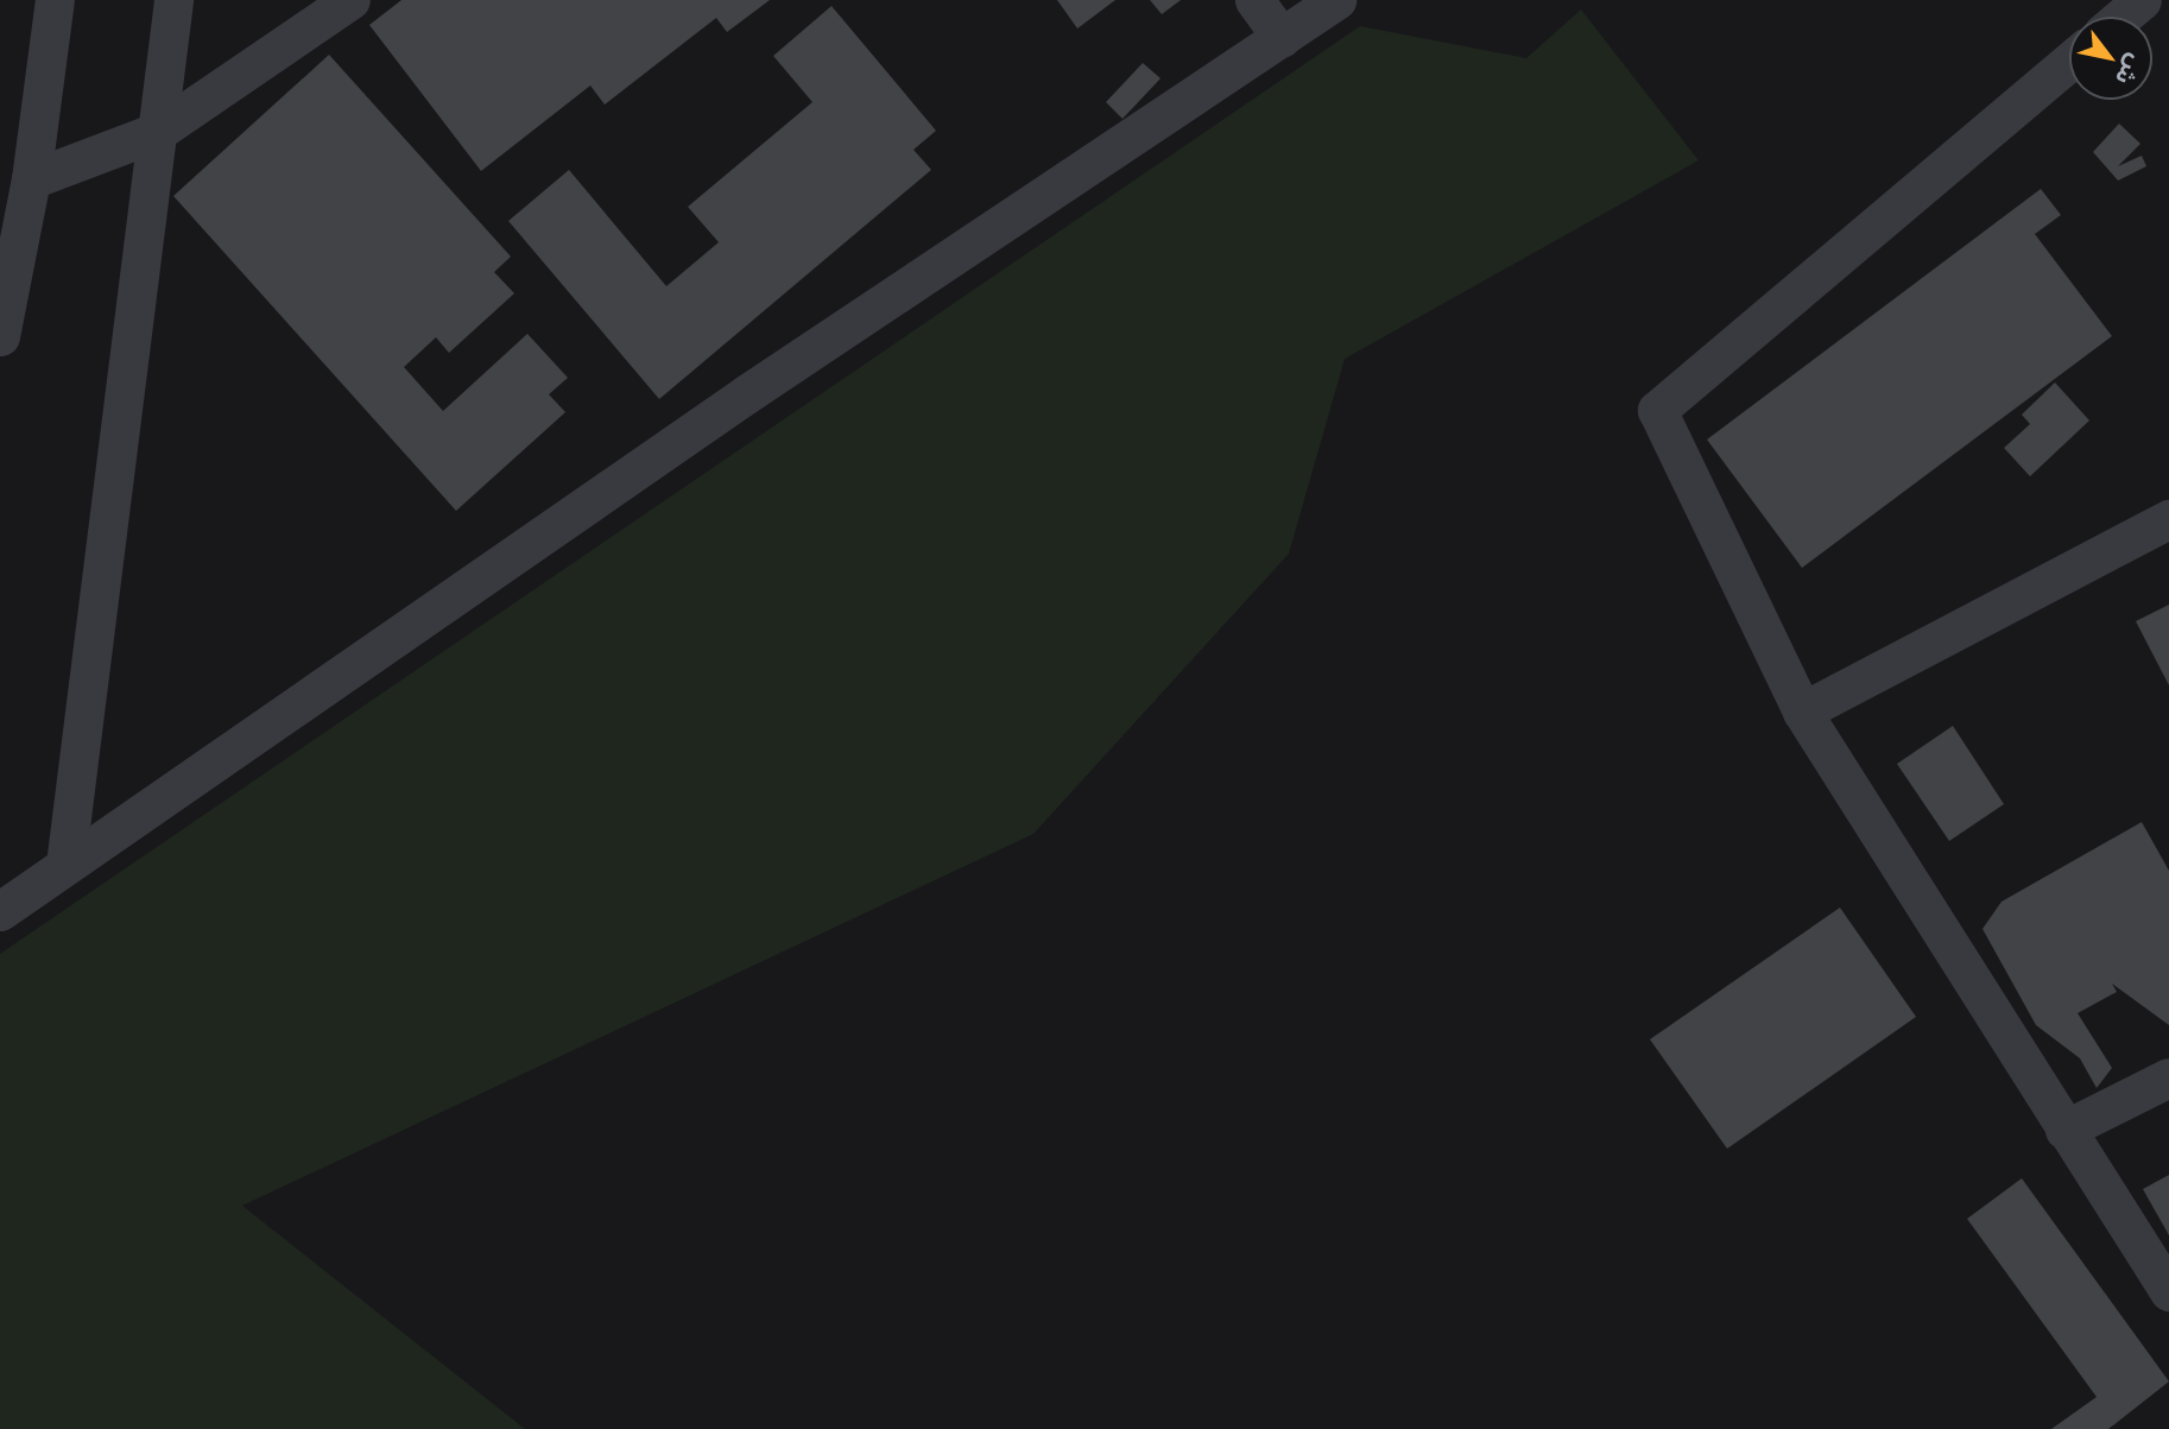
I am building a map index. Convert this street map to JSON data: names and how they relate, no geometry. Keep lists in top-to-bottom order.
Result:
{
  "north": "bottom right"
}
